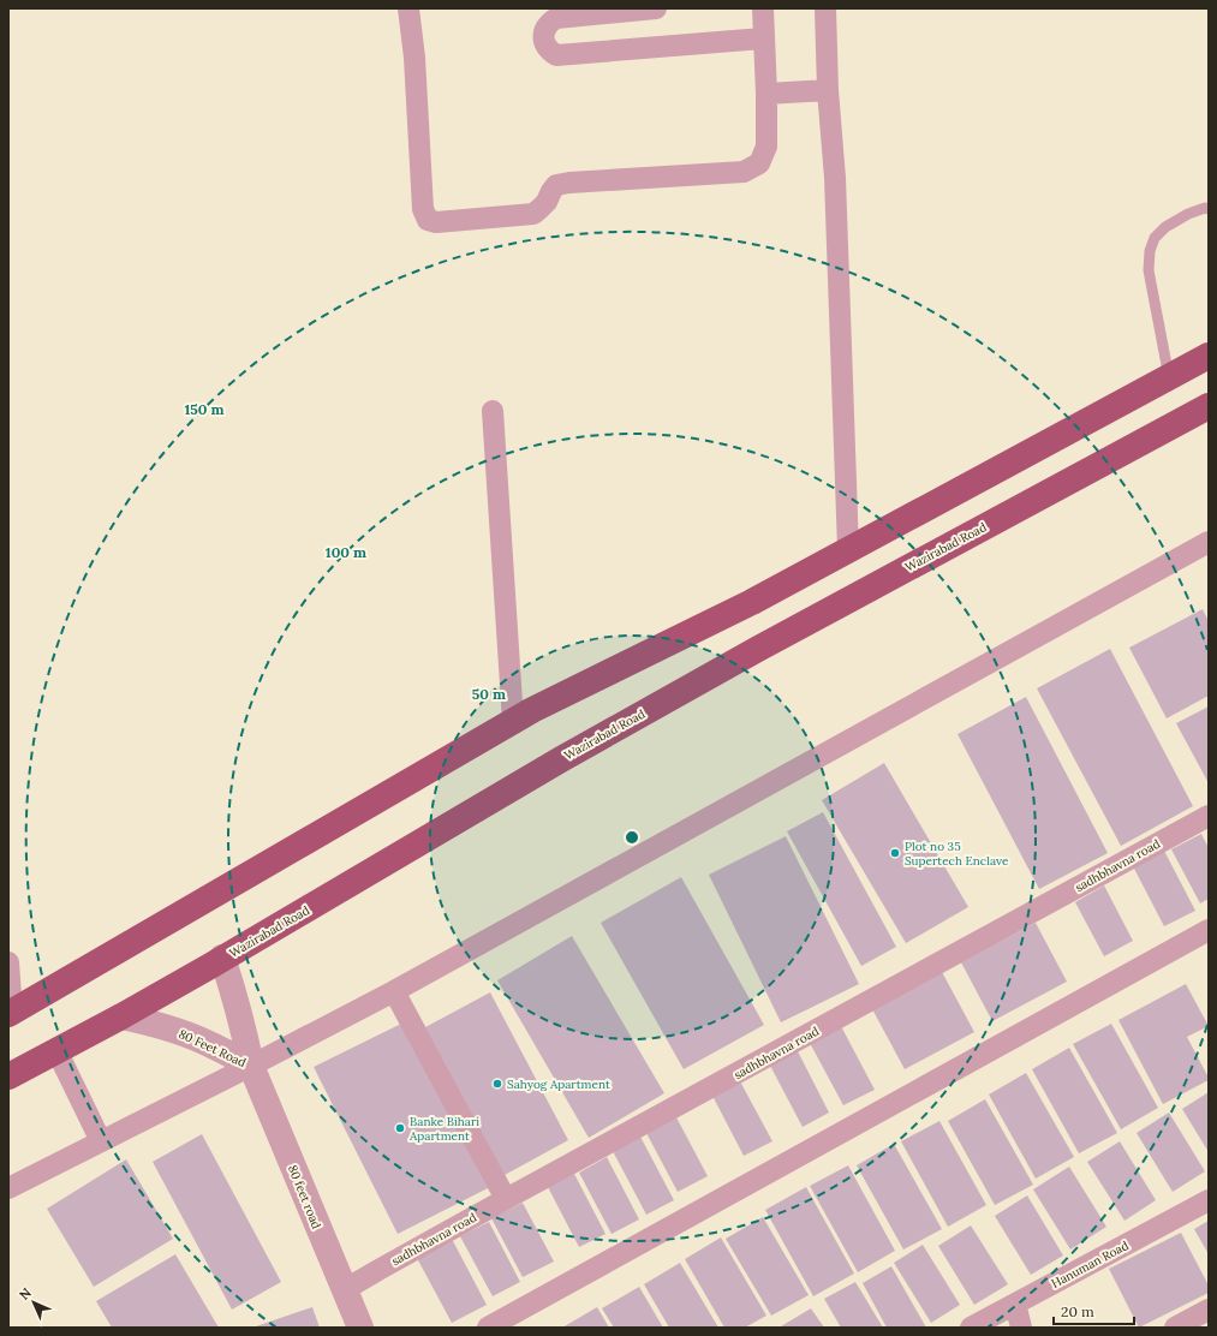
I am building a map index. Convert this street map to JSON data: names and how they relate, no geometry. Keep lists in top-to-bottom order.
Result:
{
  "streets": {
    "highway": ["Wazirabad Road"],
    "street": [
      "sadhbhavna road",
      "80 Feet Road",
      "80 feet road",
      "Hanuman Road"
    ]
  },
  "crossings": [
    ["Wazirabad Road", "80 Feet Road"],
    ["sadhbhavna road", "80 feet road"],
    ["80 Feet Road", "80 feet road"]
  ],
  "places": ["Plot no 35 Supertech Enclave", "Sahyog Apartment", "Banke Bihari Apartment"],
  "scale_bar": "20 m",
  "north": "top left",
  "rings": ["150 m", "100 m", "50 m"]
}
